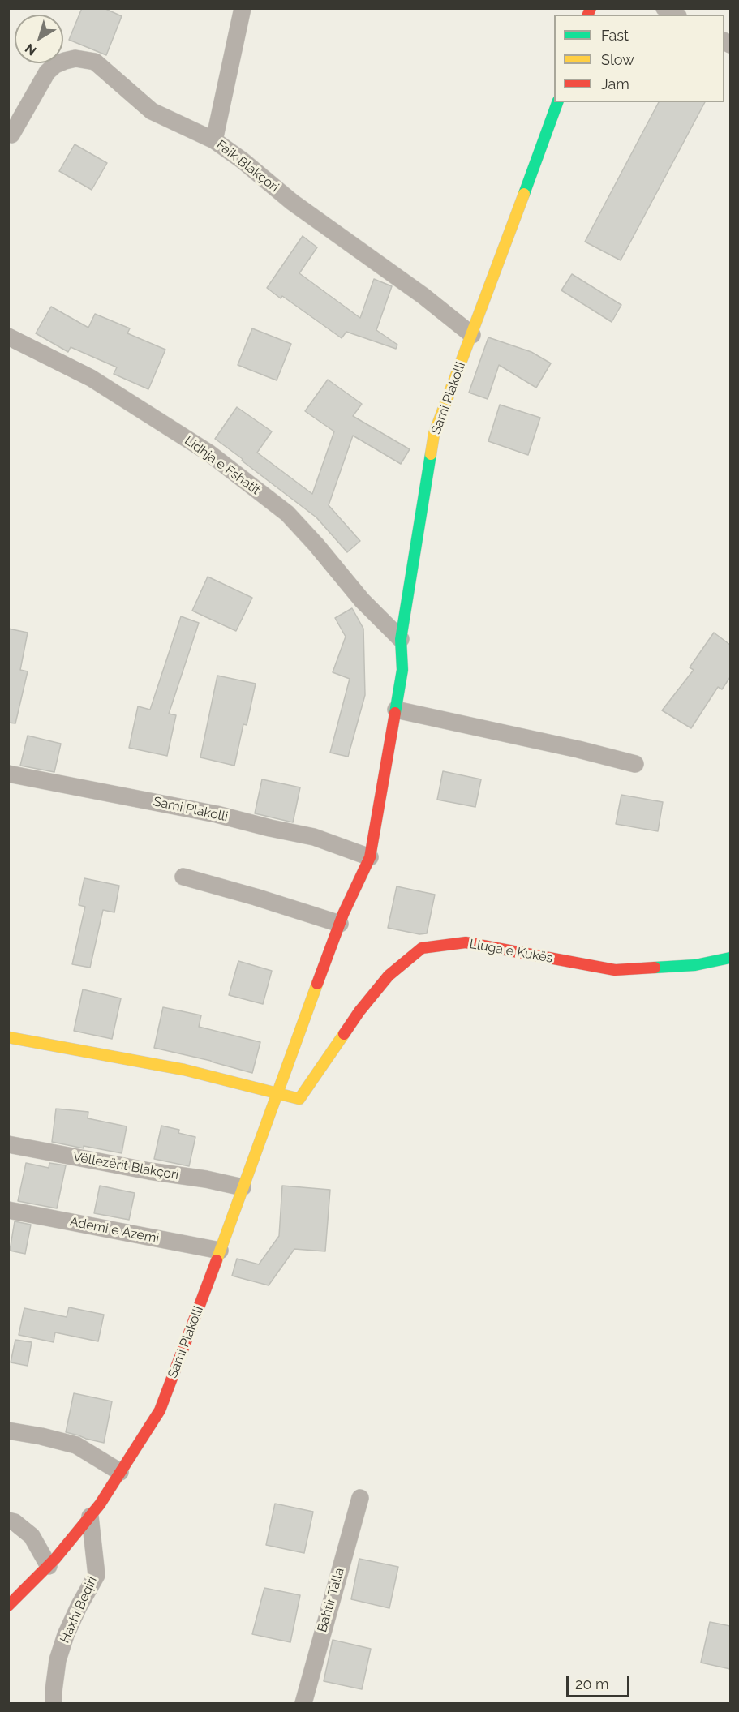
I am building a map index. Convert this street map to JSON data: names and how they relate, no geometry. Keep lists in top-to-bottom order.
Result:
{
  "streets": {
    "street": [
      "Faik Blakçori",
      "Sami Plakolli",
      "Lidhja e Fshatit",
      "Lluga e Kukës",
      "Vëllezërit Blakçori",
      "Ademi e Azemi",
      "Bahtir Talla",
      "Haxhi Beqiri"
    ]
  },
  "crossings": [
    ["Faik Blakçori", "Sami Plakolli"],
    ["Sami Plakolli", "Lidhja e Fshatit"],
    ["Sami Plakolli", "Lluga e Kukës"],
    ["Sami Plakolli", "Vëllezërit Blakçori"],
    ["Sami Plakolli", "Ademi e Azemi"],
    ["Sami Plakolli", "Haxhi Beqiri"]
  ],
  "legend": ["Fast", "Slow", "Jam"],
  "scale_bar": "20 m",
  "north": "bottom left"
}
